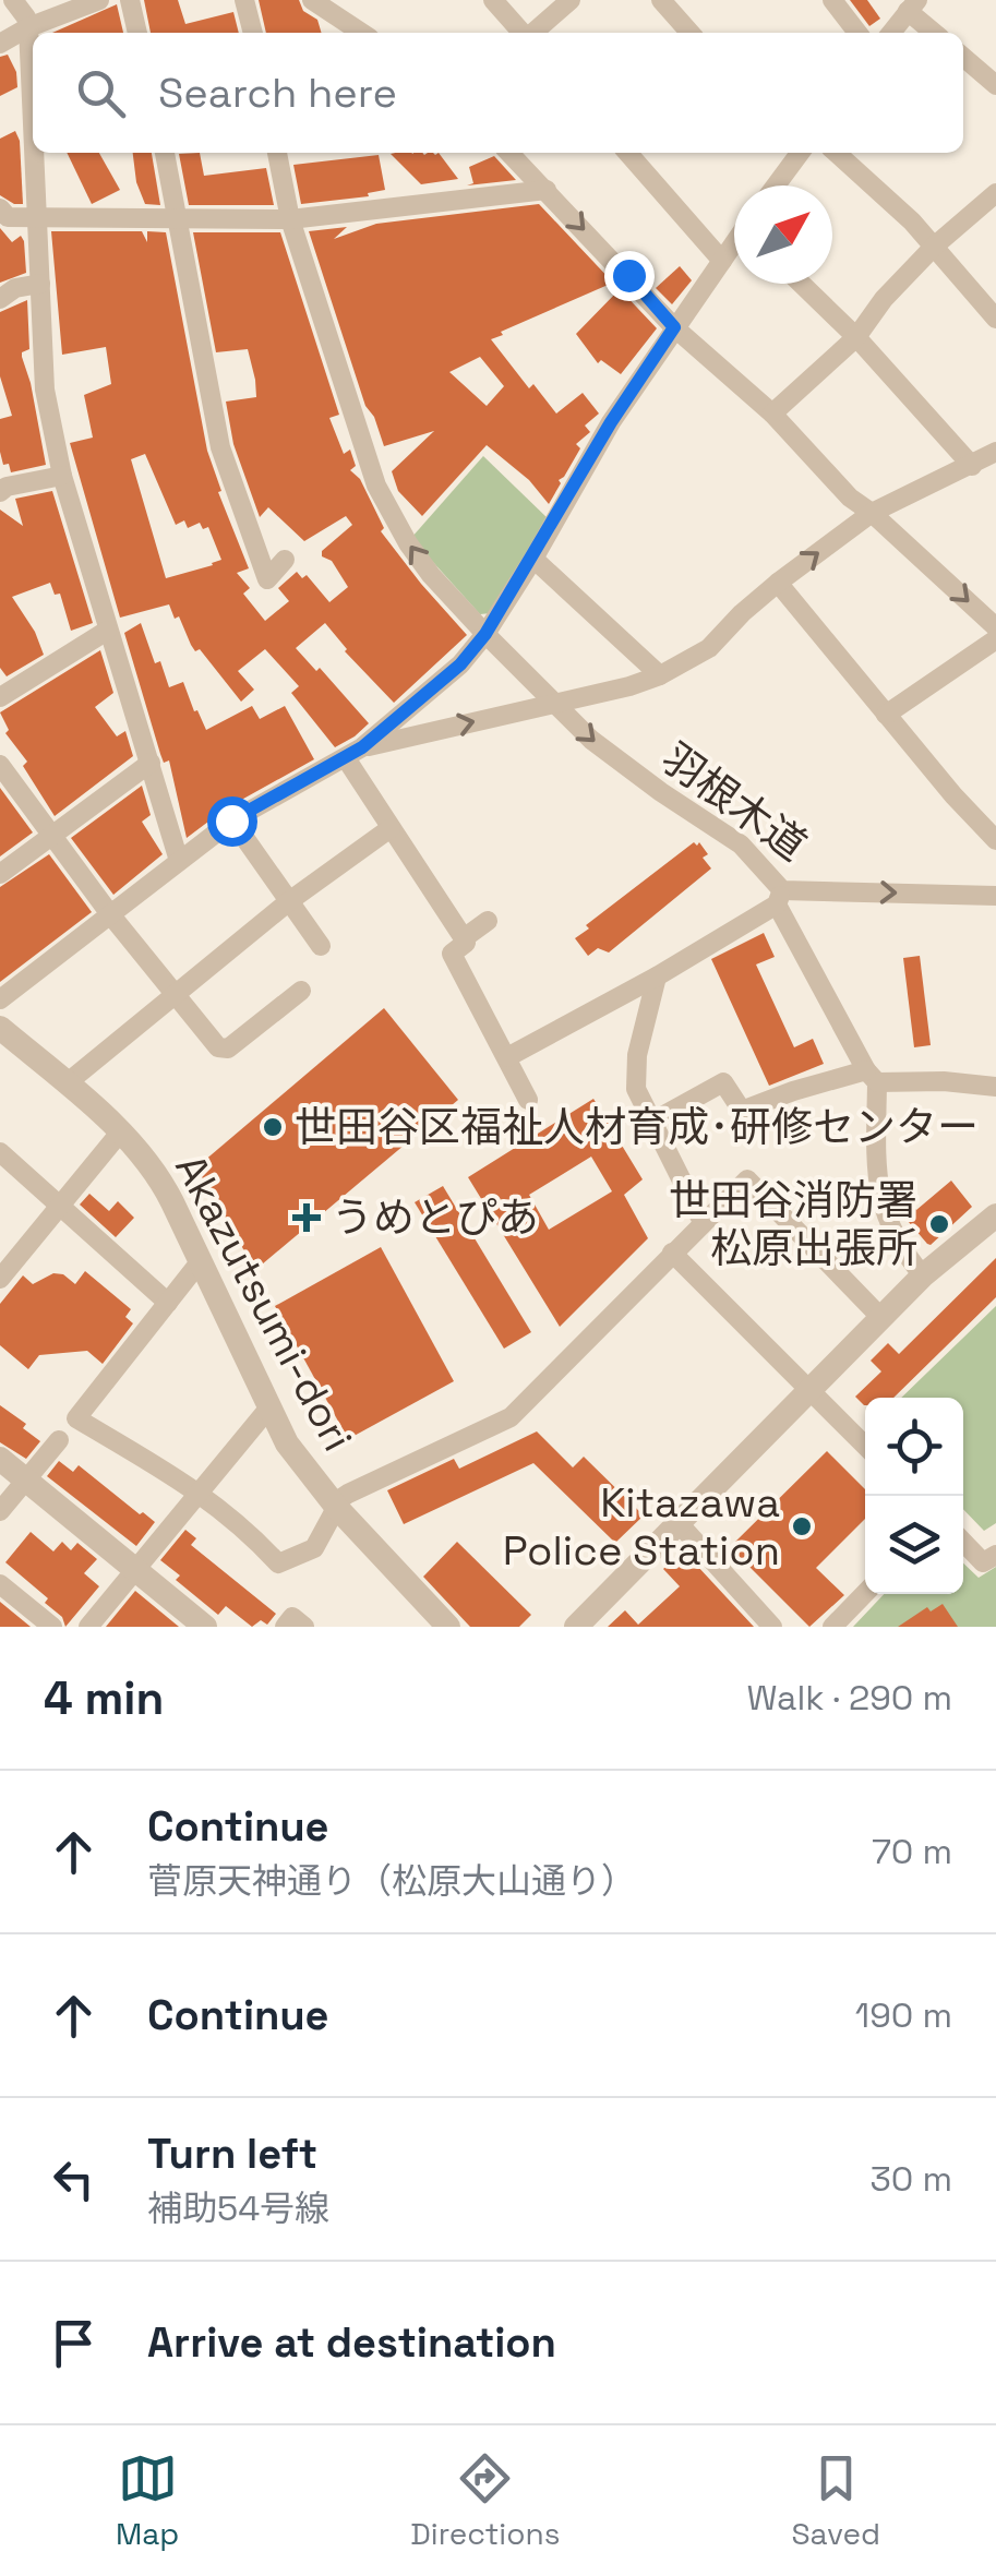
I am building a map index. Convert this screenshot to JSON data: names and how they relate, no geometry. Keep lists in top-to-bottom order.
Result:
{
  "streets": {
    "street": ["羽根木道", "Akazutsumi-dori"]
  },
  "places": {
    "other": ["世田谷区福祉人材育成･研修センター", "世田谷消防署 松原出張所", "Kitazawa Police Station"],
    "health": ["うめとぴあ"]
  },
  "north": "top right",
  "page": {
    "search": "Search here",
    "heading": ["4 min", "Walk · 290 m"],
    "list": [
      ["Continue", "菅原天神通り（松原大山通り）", "70 m"],
      ["Continue", "190 m"],
      ["Turn left", "補助54号線", "30 m"],
      "Arrive at destination"
    ],
    "nav": ["Map", "Directions", "Saved"]
  }
}
